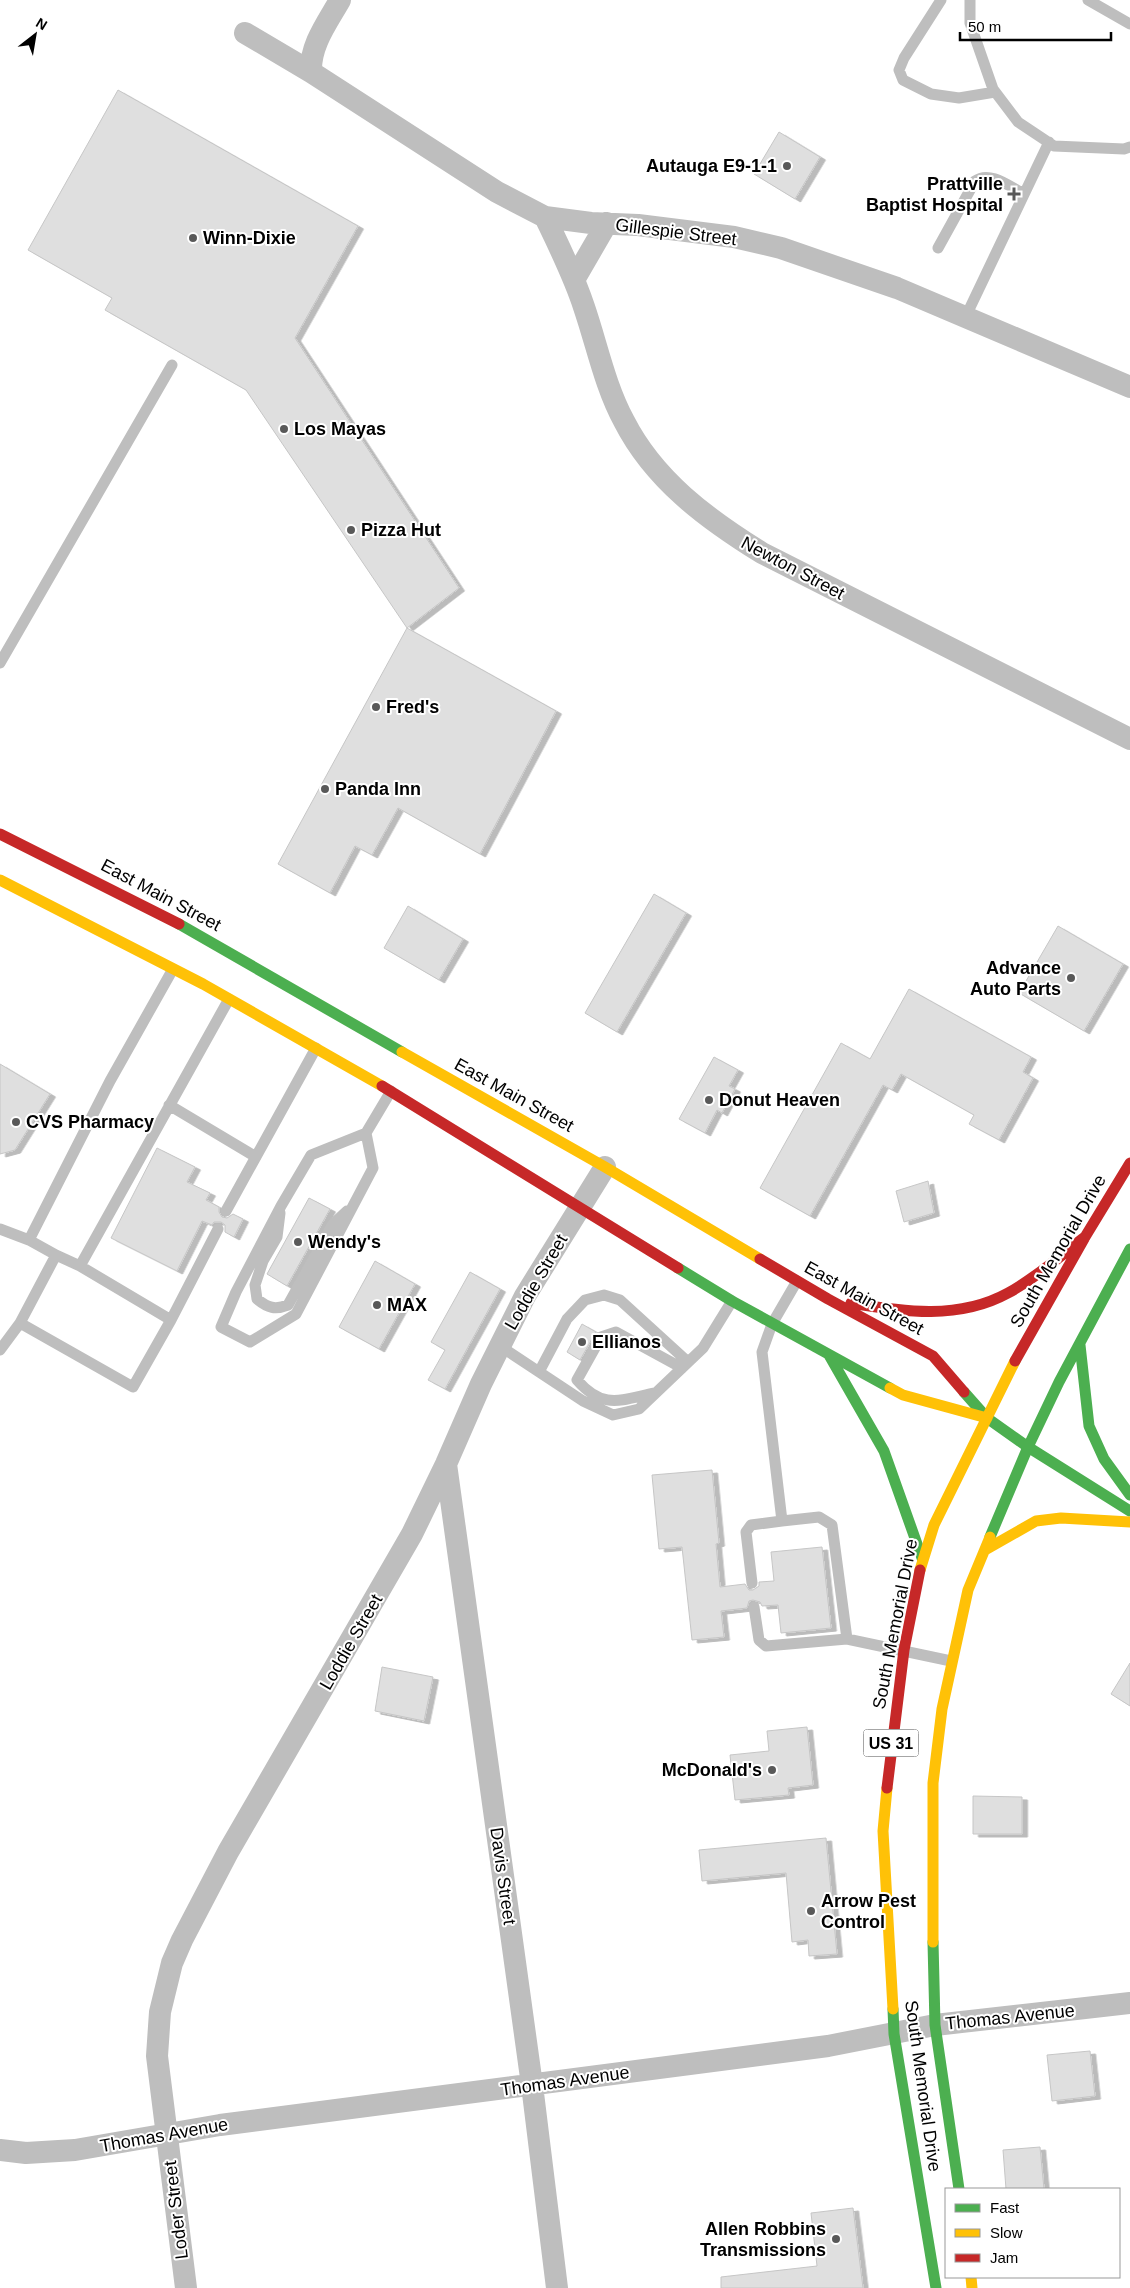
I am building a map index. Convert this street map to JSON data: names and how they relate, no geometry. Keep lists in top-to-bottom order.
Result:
{
  "streets": {
    "main road": ["East Main Street", "South Memorial Drive", "US 31"],
    "street": [
      "Gillespie Street",
      "Newton Street",
      "Loddie Street",
      "Davis Street",
      "Thomas Avenue",
      "Loder Street"
    ]
  },
  "crossings": [
    ["Gillespie Street", "Newton Street"],
    ["East Main Street", "South Memorial Drive"],
    ["East Main Street", "Loddie Street"],
    ["South Memorial Drive", "Thomas Avenue"],
    ["Loddie Street", "Davis Street"],
    ["Loddie Street", "Thomas Avenue"],
    ["Loddie Street", "Loder Street"],
    ["Davis Street", "Thomas Avenue"],
    ["Thomas Avenue", "Loder Street"]
  ],
  "places": {
    "other": [
      "Autauga E9-1-1",
      "Winn-Dixie",
      "Los Mayas",
      "Pizza Hut",
      "Fred's",
      "Panda Inn",
      "Advance Auto Parts",
      "Donut Heaven",
      "CVS Pharmacy",
      "Wendy's",
      "MAX",
      "Ellianos",
      "McDonald's",
      "Arrow Pest Control",
      "Allen Robbins Transmissions"
    ],
    "health": ["Prattville Baptist Hospital"]
  },
  "legend": ["Fast", "Slow", "Jam"],
  "scale_bar": "50 m",
  "north": "top right"
}
